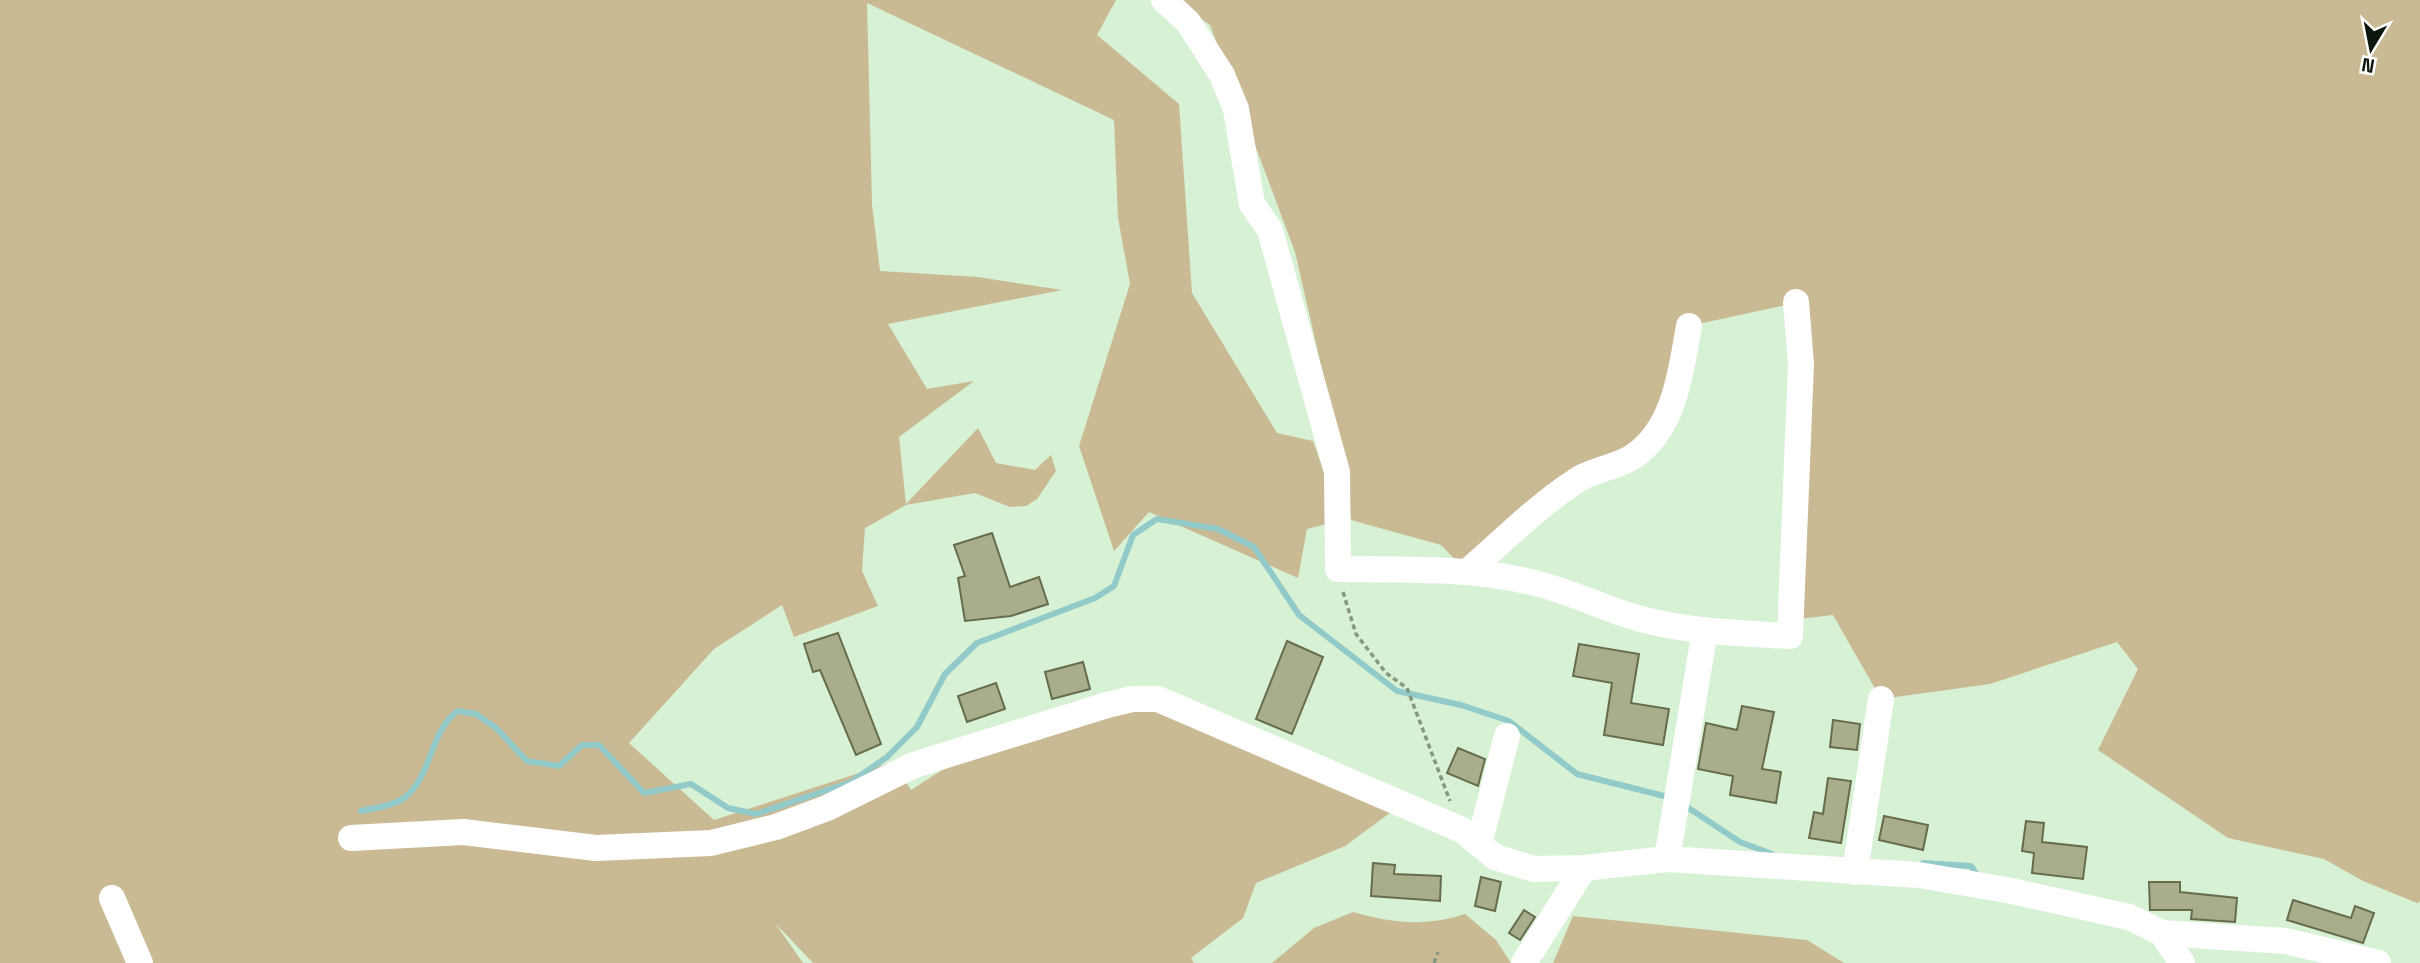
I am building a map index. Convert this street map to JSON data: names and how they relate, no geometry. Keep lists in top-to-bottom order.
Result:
{
  "north": "bottom"
}
